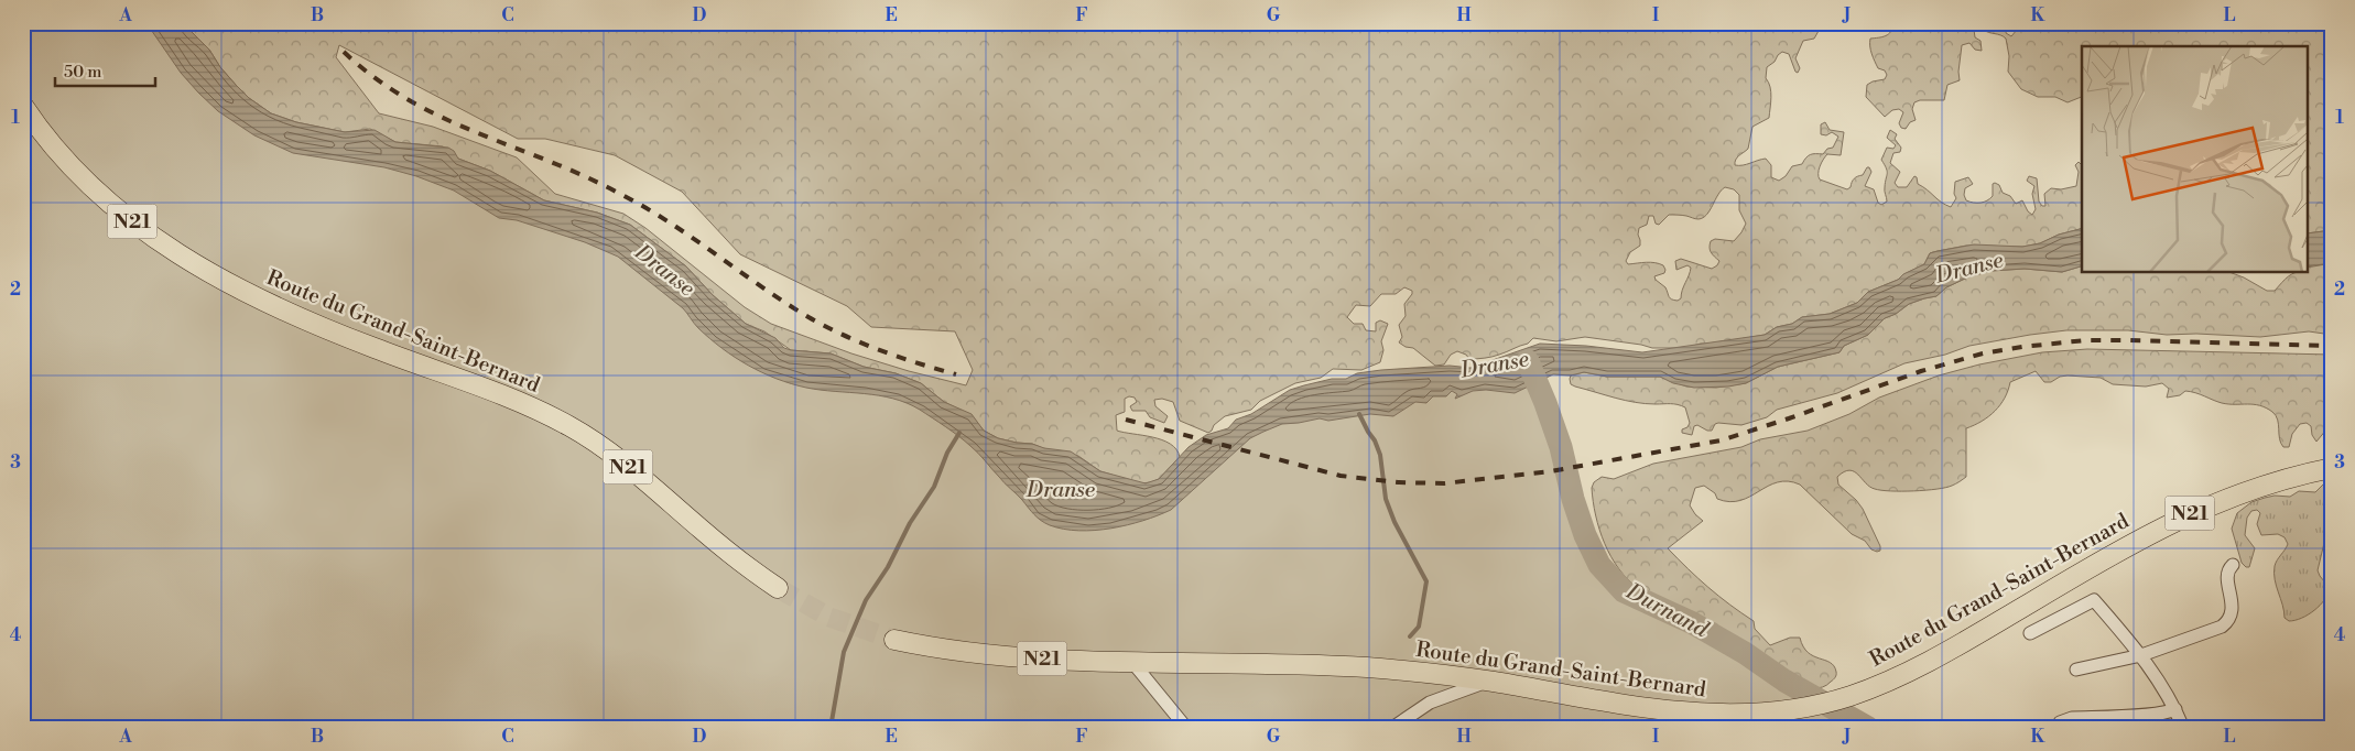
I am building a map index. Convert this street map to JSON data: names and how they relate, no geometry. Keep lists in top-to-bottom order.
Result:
{
  "streets": {
    "main road": ["N21", "Route du Grand-Saint-Bernard"]
  },
  "water": ["Dranse", "Durnand"],
  "scale_bar": "50 m",
  "grid": {
    "columns": [
      "A",
      "B",
      "C",
      "D",
      "E",
      "F",
      "G",
      "H",
      "I",
      "J",
      "K",
      "L"
    ],
    "rows": [
      "1",
      "2",
      "3",
      "4"
    ]
  }
}
